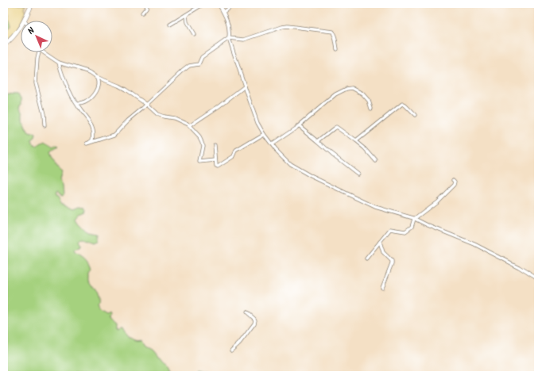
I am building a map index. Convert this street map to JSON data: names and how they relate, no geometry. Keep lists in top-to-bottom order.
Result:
{
  "north": "top left"
}
